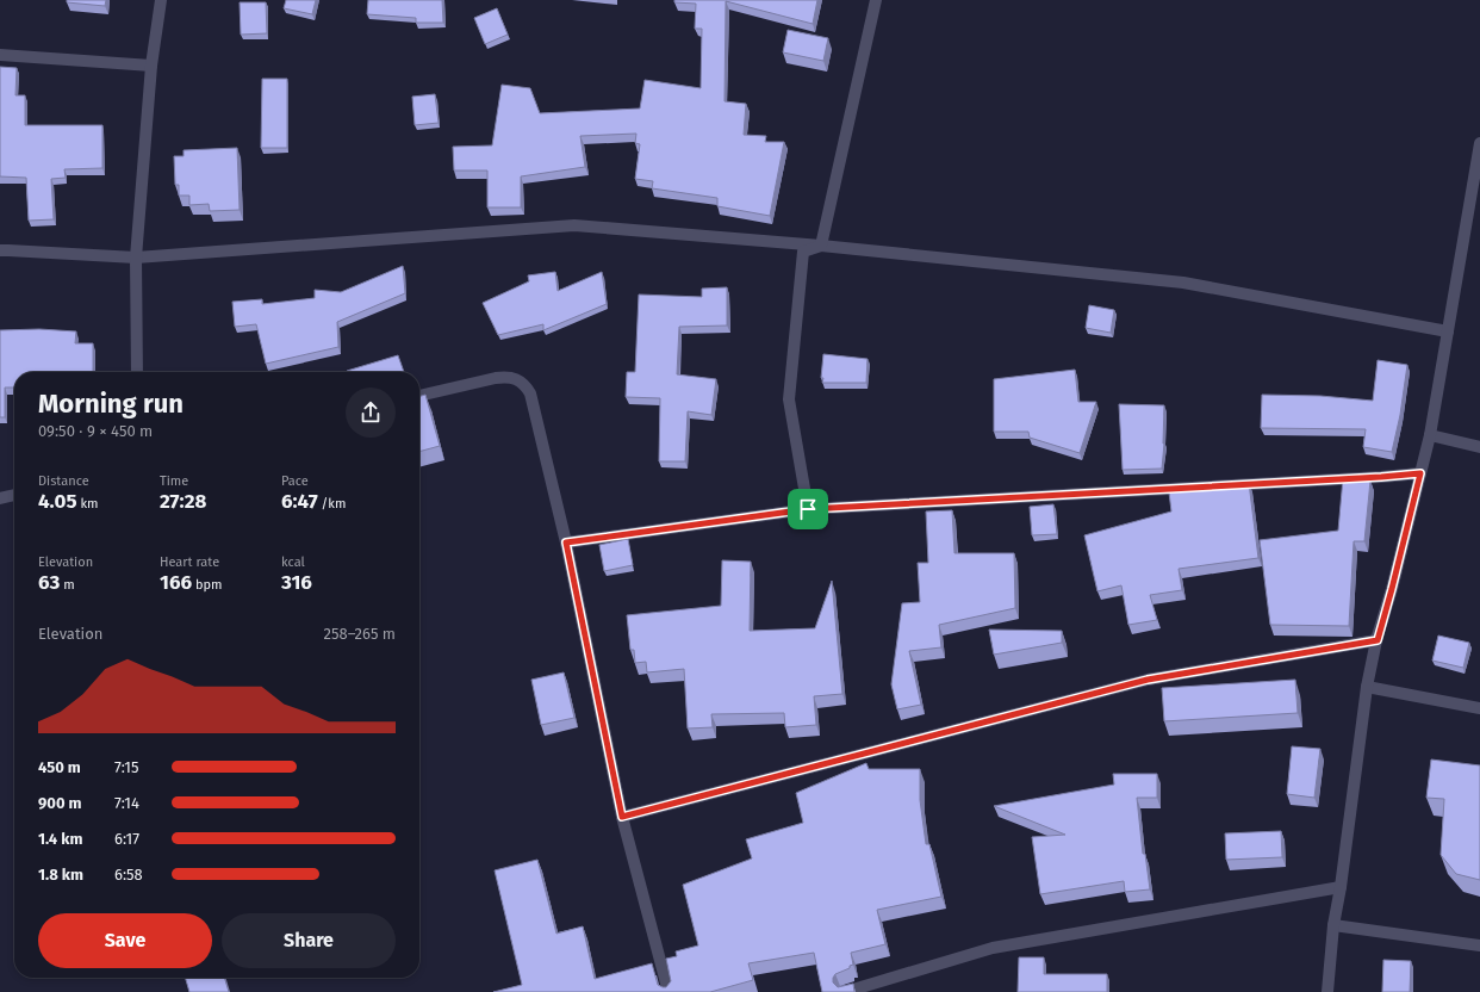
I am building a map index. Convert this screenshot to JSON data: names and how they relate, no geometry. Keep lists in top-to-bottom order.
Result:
{
  "page": {
    "heading": ["Morning run", "09:50 · 9 × 450 m"],
    "stats": [
      ["Distance", "4.05 km"],
      ["Time", "27:28"],
      ["Pace", "6:47 /km"],
      ["Elevation", "63 m"],
      ["Heart rate", "166 bpm"],
      ["kcal", "316"]
    ],
    "chart": ["Elevation", "258–265 m"],
    "list": [
      {
        "name": "450 m",
        "note": "7:15"
      },
      {
        "name": "900 m",
        "note": "7:14"
      },
      {
        "name": "1.4 km",
        "note": "6:17"
      },
      {
        "name": "1.8 km",
        "note": "6:58"
      }
    ],
    "buttons": ["Save", "Share"]
  }
}
